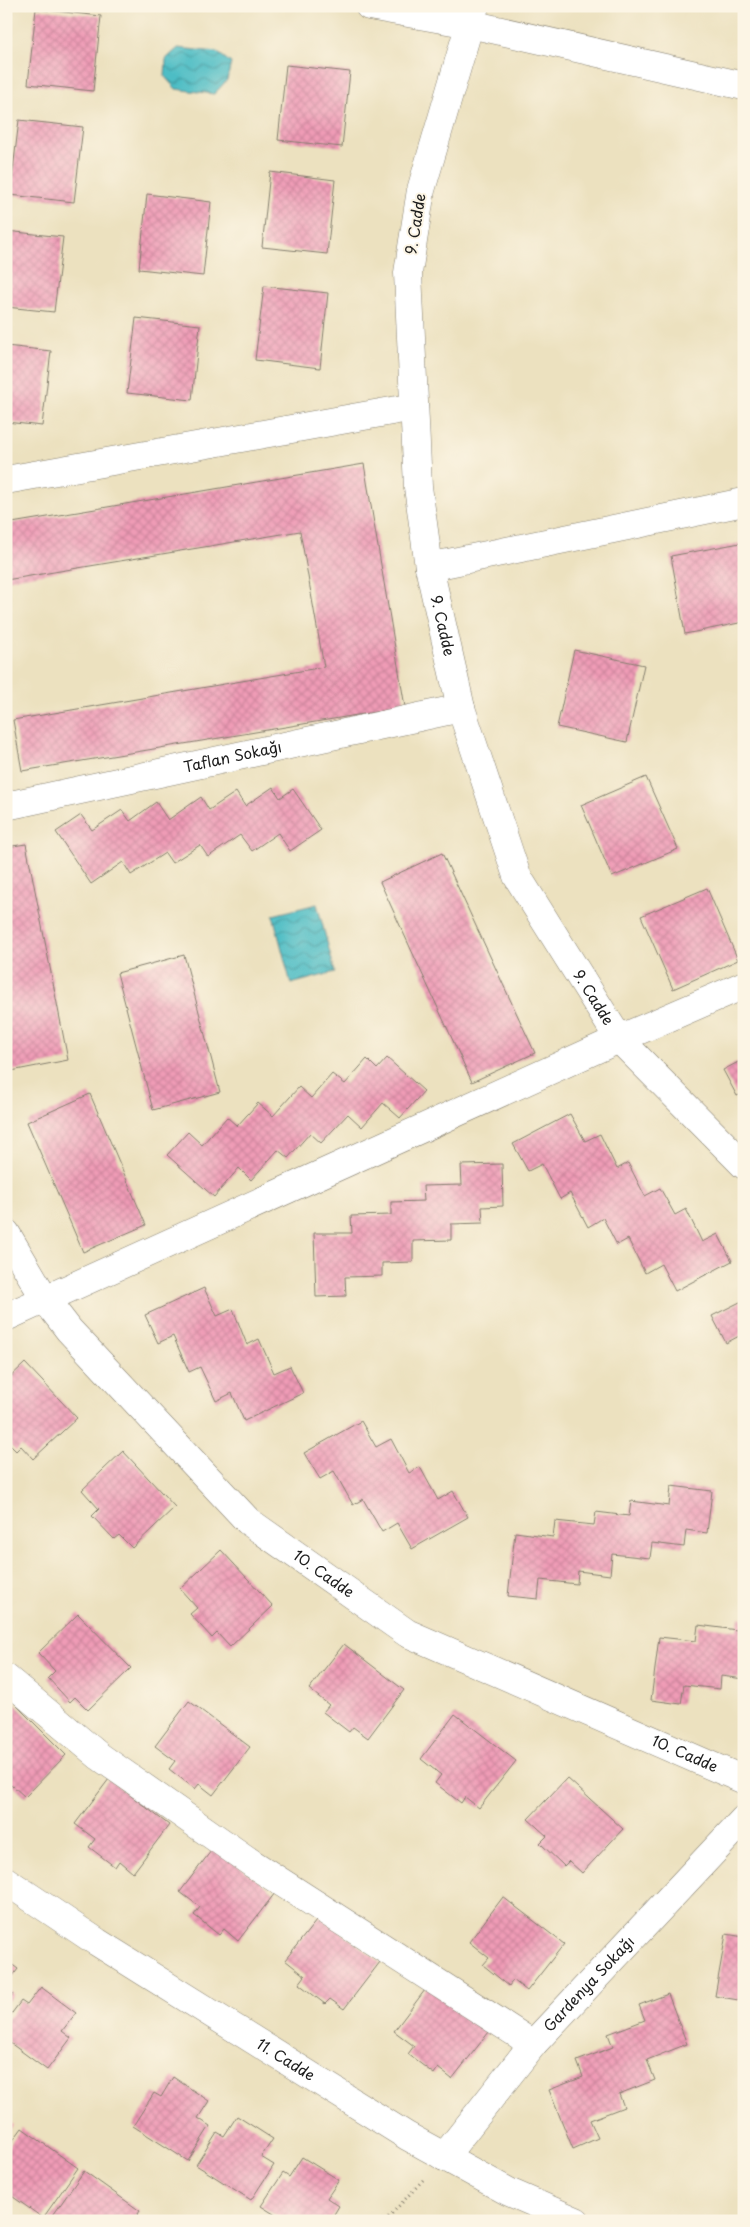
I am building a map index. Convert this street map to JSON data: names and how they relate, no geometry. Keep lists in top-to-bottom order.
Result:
{
  "streets": {
    "street": [
      "9. Cadde",
      "Taflan Sokağı",
      "10. Cadde",
      "Gardenya Sokağı",
      "11. Cadde"
    ]
  },
  "crossings": [
    ["9. Cadde", "Taflan Sokağı"],
    ["Gardenya Sokağı", "11. Cadde"]
  ]
}
